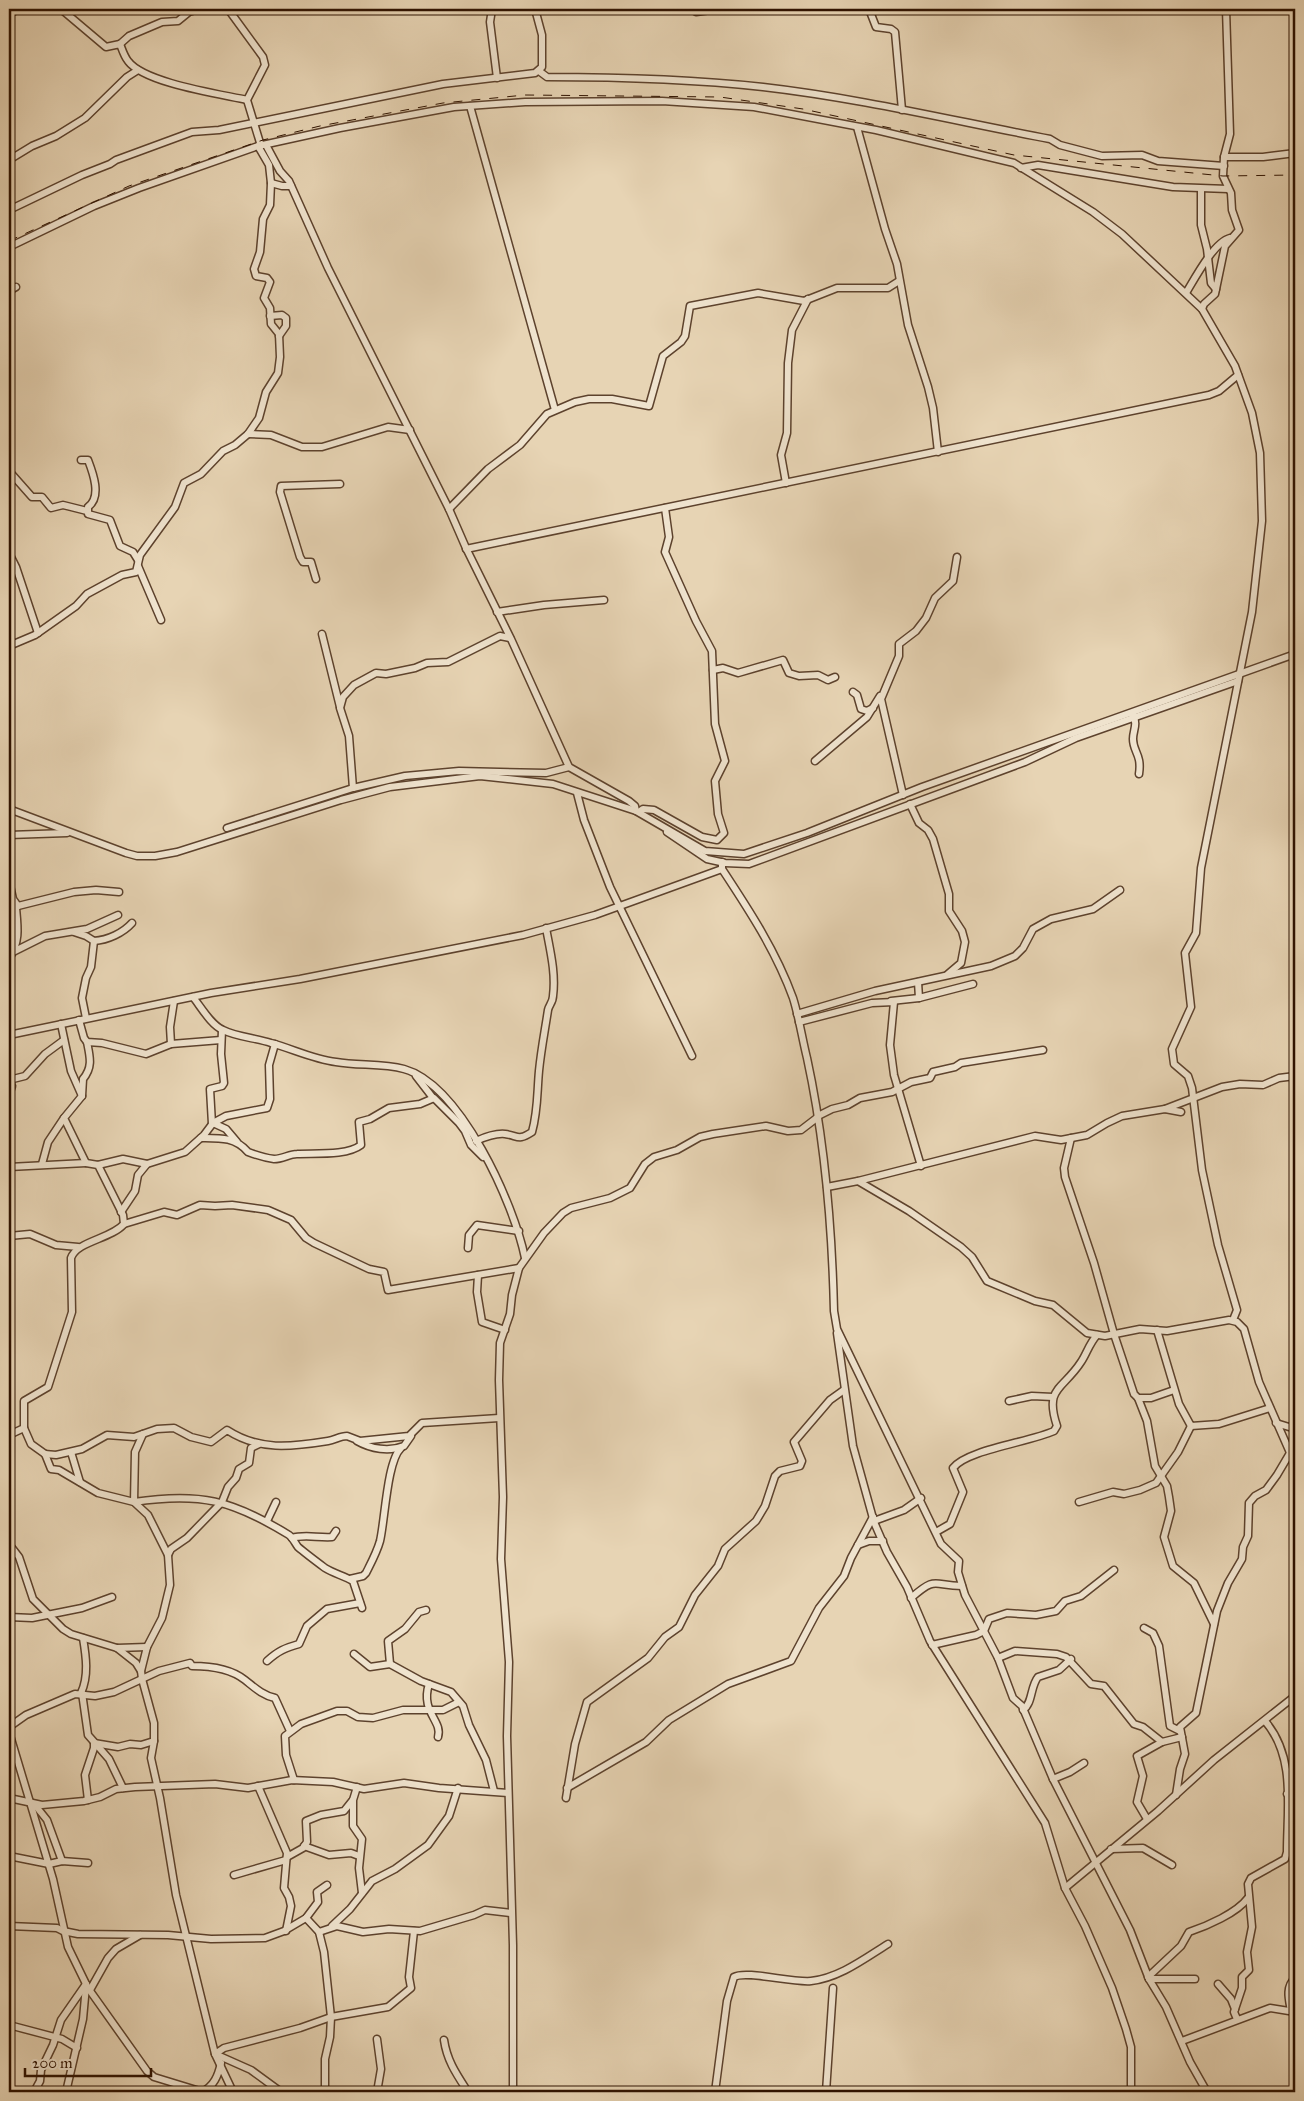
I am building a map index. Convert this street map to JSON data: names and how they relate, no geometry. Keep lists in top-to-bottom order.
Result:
{
  "scale_bar": "200 m"
}
